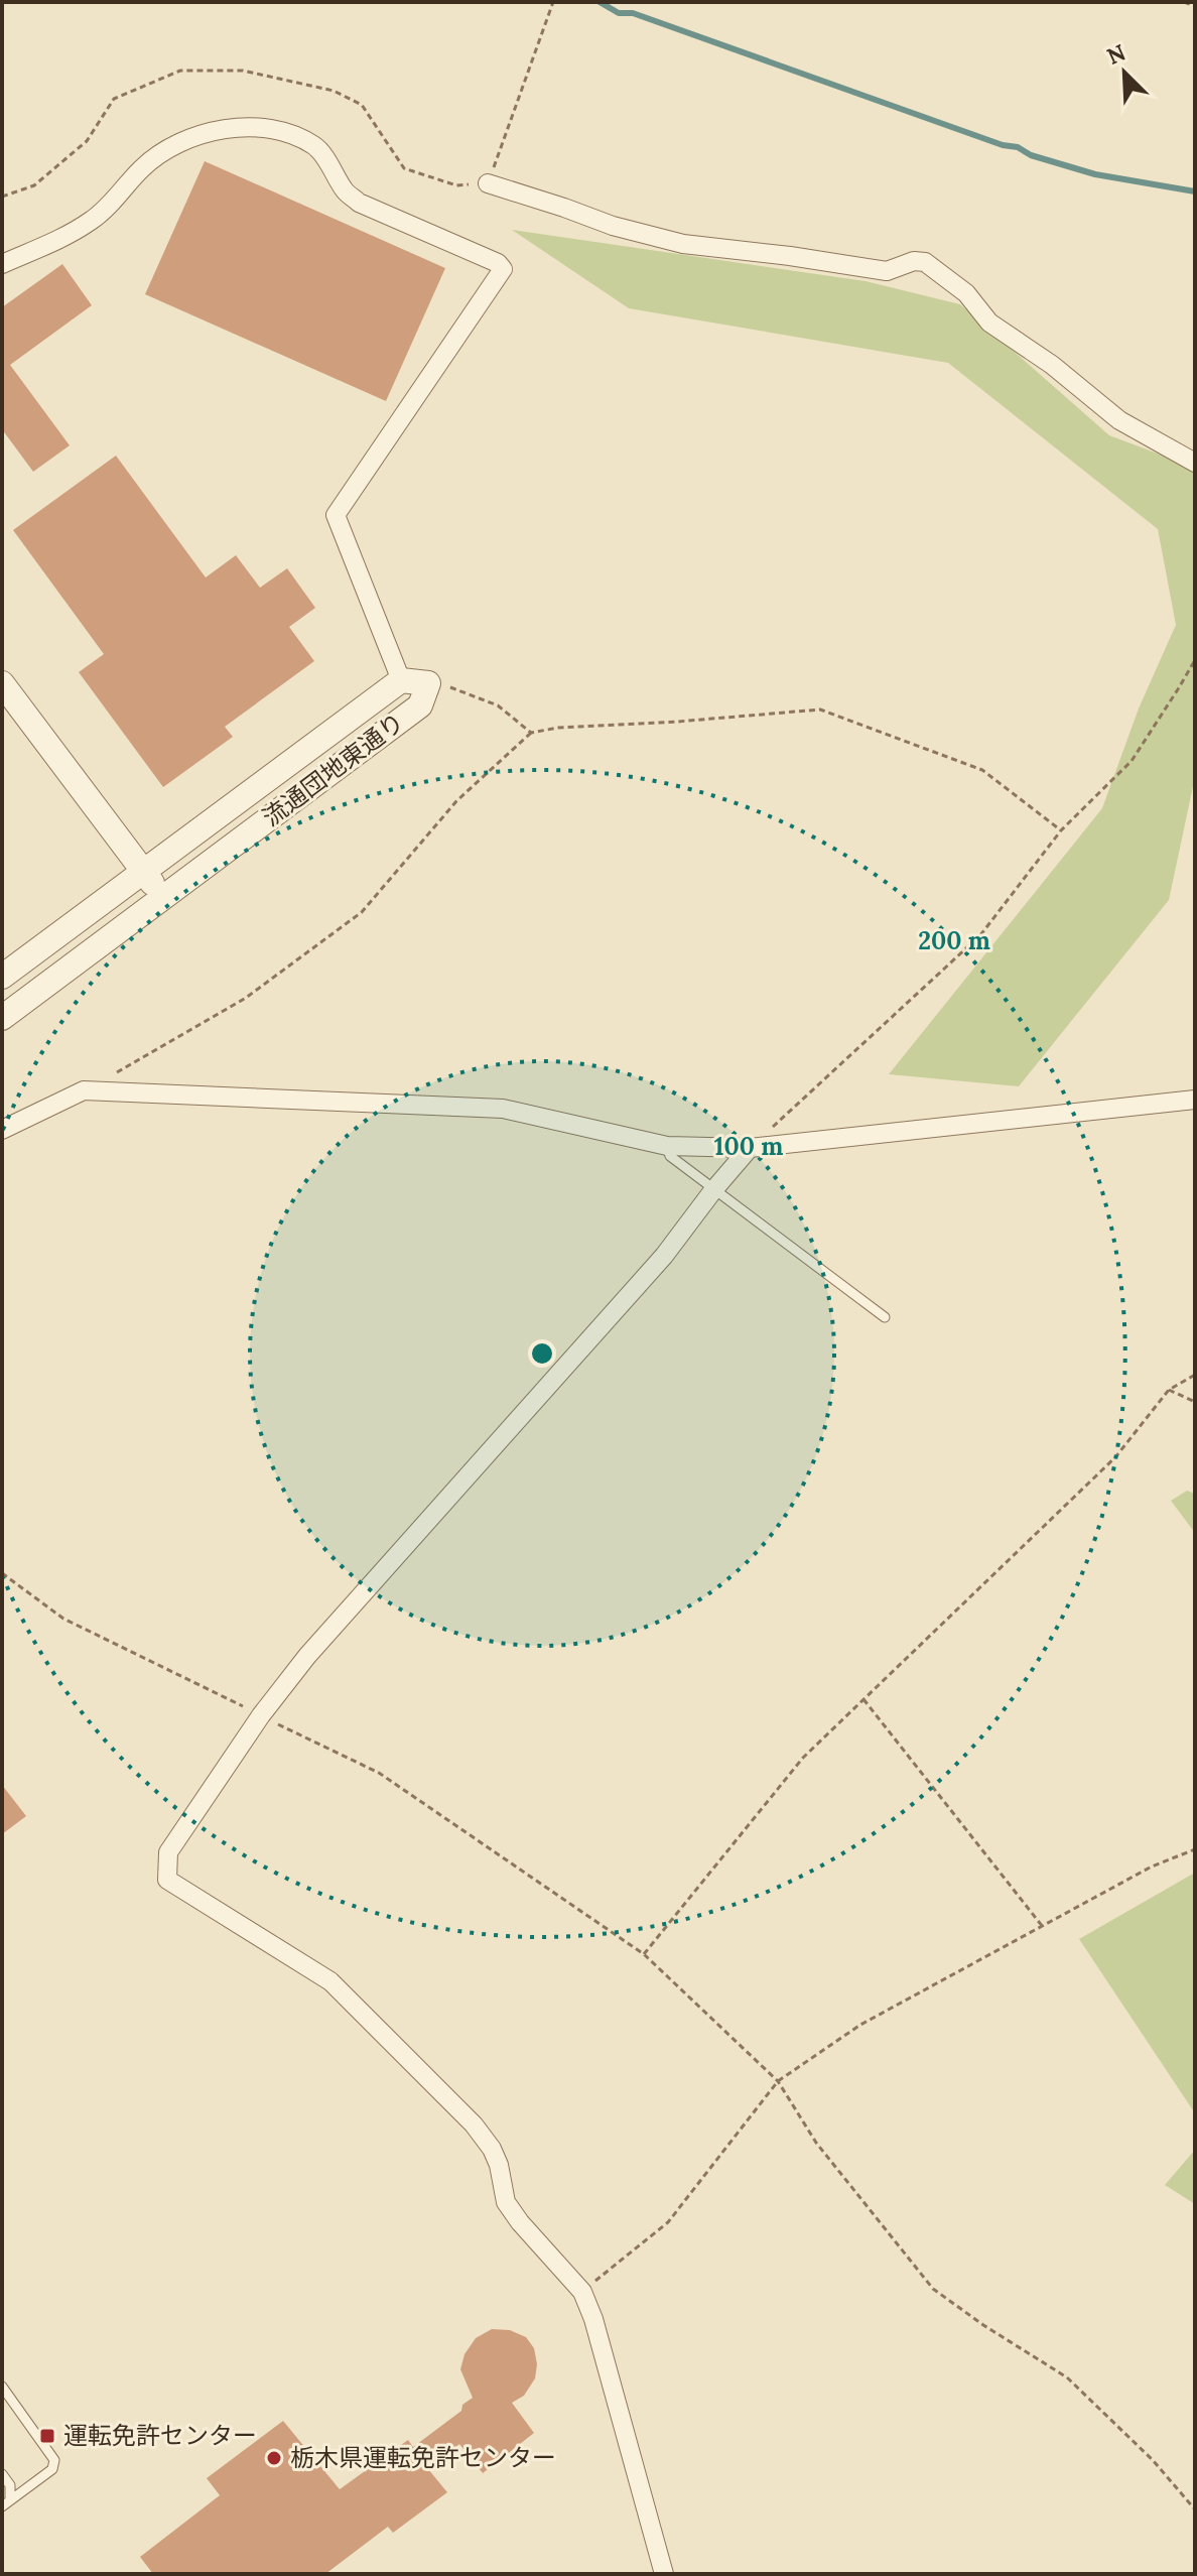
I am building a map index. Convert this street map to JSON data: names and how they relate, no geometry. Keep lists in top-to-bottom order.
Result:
{
  "streets": {
    "street": ["流通団地東通り"]
  },
  "places": {
    "transit": ["運転免許センター"],
    "other": ["栃木県運転免許センター"]
  },
  "north": "top left",
  "rings": ["200 m", "100 m"]
}
